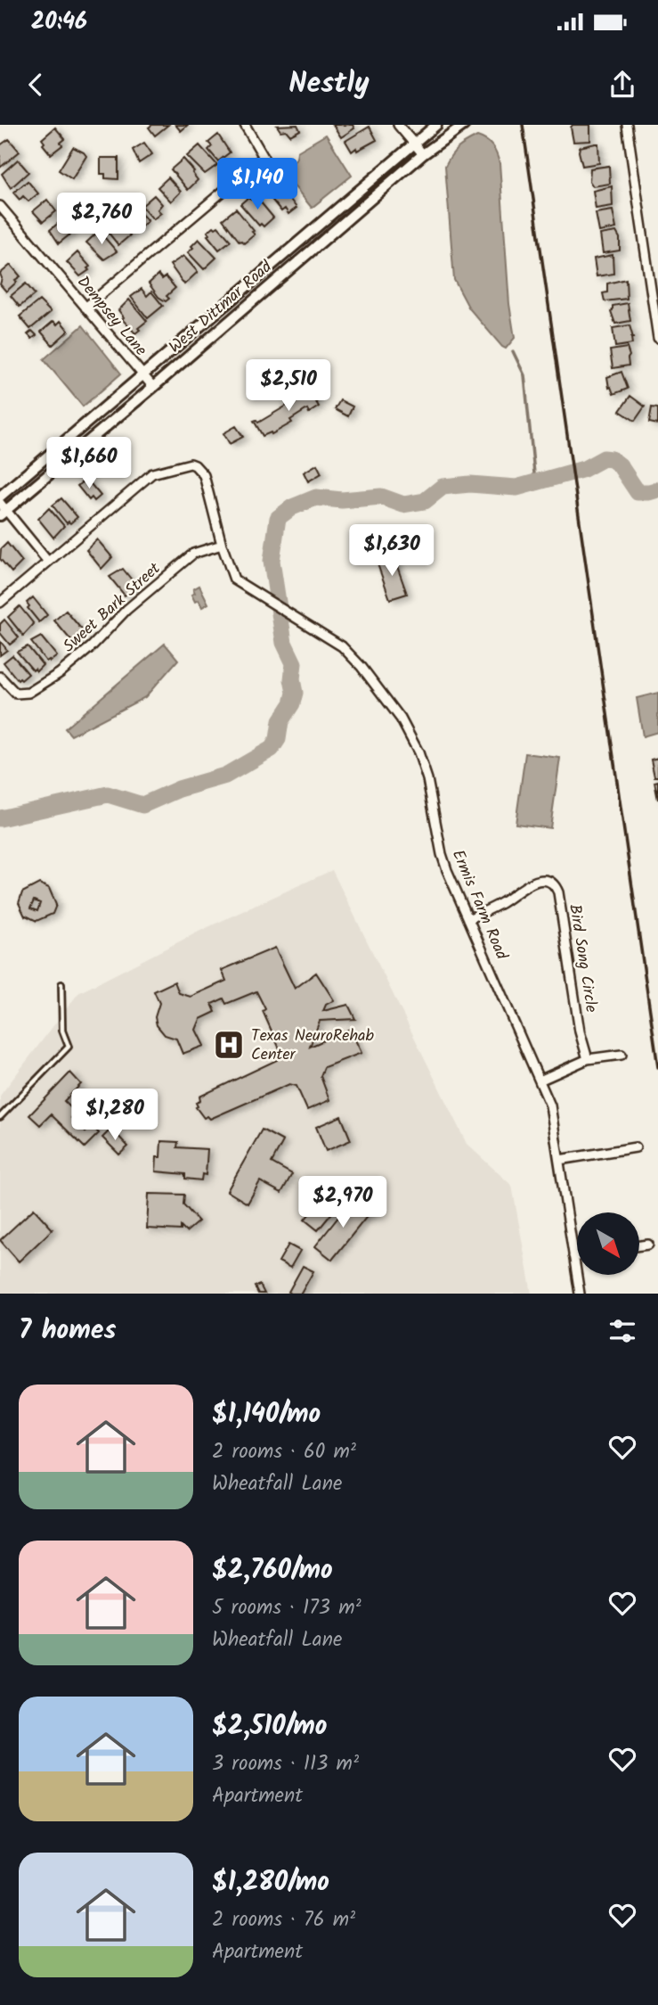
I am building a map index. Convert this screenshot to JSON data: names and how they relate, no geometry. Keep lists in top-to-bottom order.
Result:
{
  "streets": {
    "street": [
      "West Dittmar Road",
      "Dempsey Lane",
      "Sweet Bark Street",
      "Ermis Farm Road",
      "Bird Song Circle"
    ]
  },
  "crossings": [
    ["West Dittmar Road", "Dempsey Lane"],
    ["Sweet Bark Street", "Ermis Farm Road"],
    ["Ermis Farm Road", "Bird Song Circle"]
  ],
  "places": {
    "hospital": ["Texas NeuroRehab Center"]
  },
  "north": "bottom right",
  "page": {
    "status": "20:46",
    "header": "Nestly",
    "price": [
      "$1,140",
      "$2,760",
      "$2,510",
      "$1,660",
      "$1,630",
      "$1,280",
      "$2,970"
    ],
    "heading": "7 homes",
    "list": [
      {
        "name": "$1,140/mo",
        "note": "2 rooms · 60 m² · Wheatfall Lane"
      },
      {
        "name": "$2,760/mo",
        "note": "5 rooms · 173 m² · Wheatfall Lane"
      },
      {
        "name": "$2,510/mo",
        "note": "3 rooms · 113 m² · Apartment"
      },
      {
        "name": "$1,280/mo",
        "note": "2 rooms · 76 m² · Apartment"
      }
    ]
  }
}
